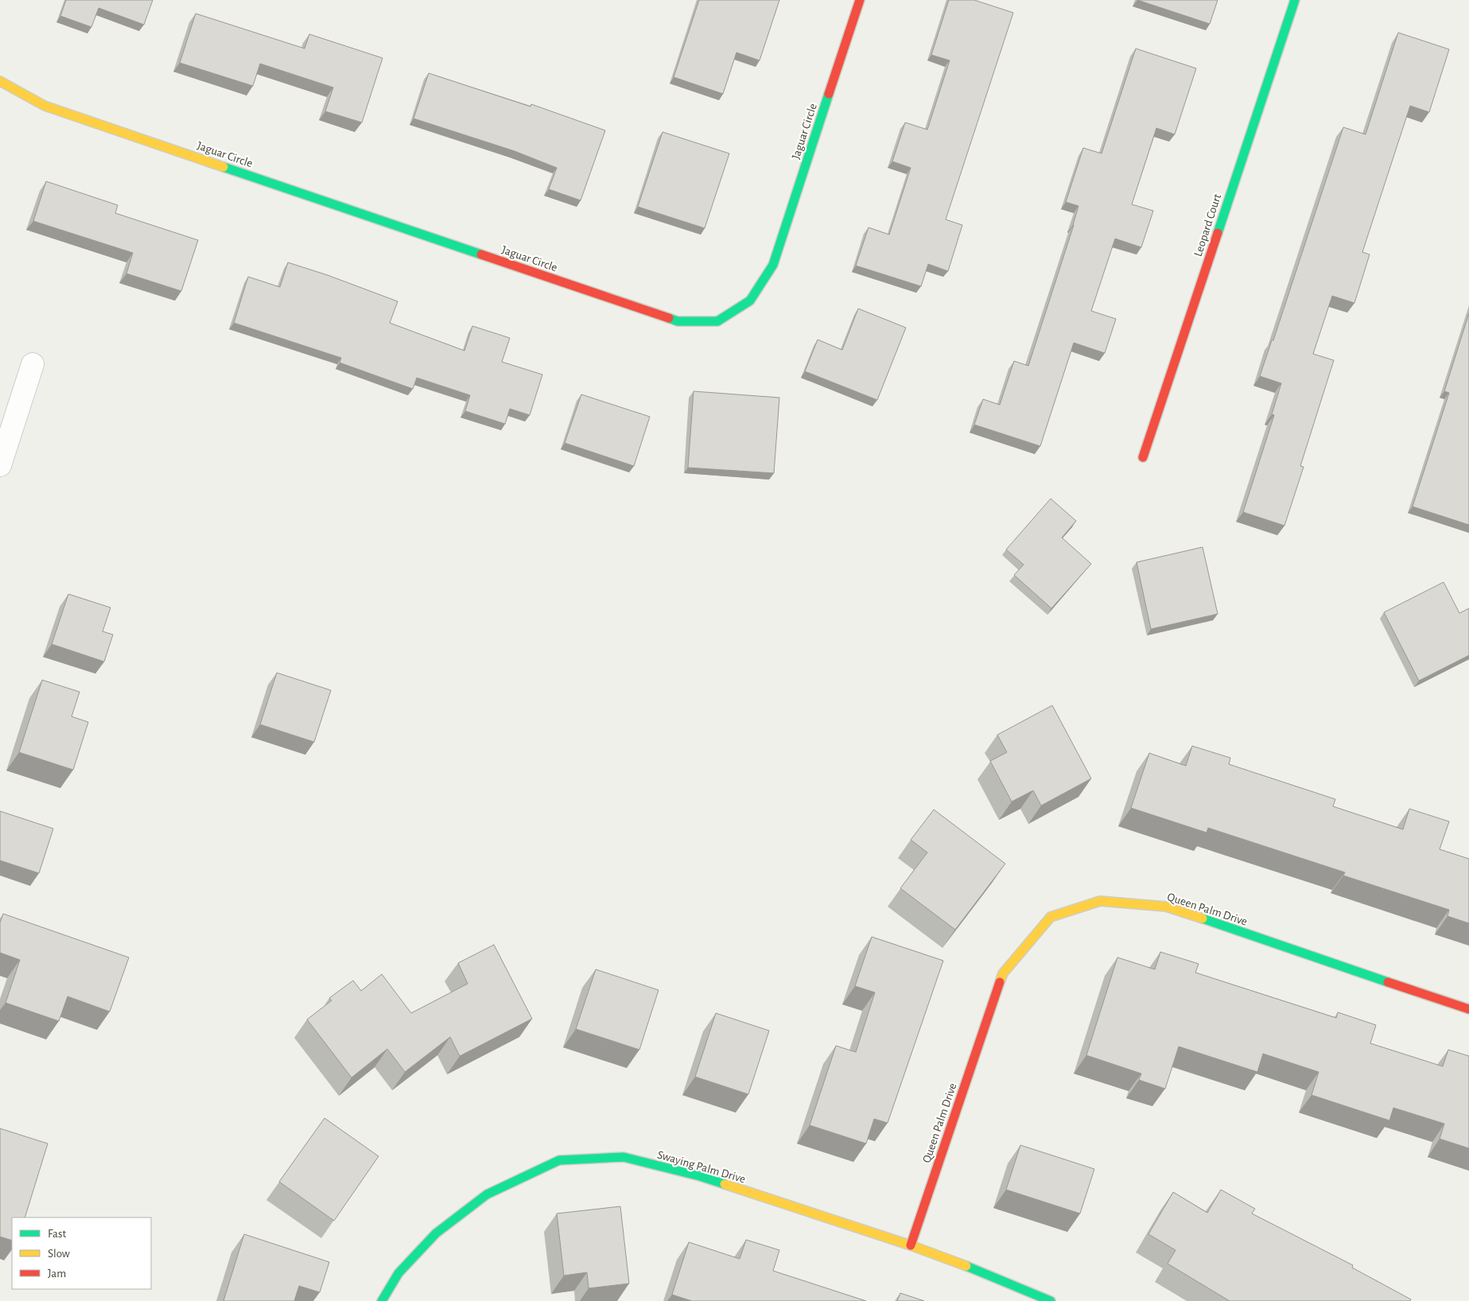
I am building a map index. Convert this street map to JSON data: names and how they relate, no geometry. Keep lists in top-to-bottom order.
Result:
{
  "streets": {
    "street": [
      "Jaguar Circle",
      "Leopard Court",
      "Queen Palm Drive",
      "Swaying Palm Drive"
    ]
  },
  "crossings": [
    ["Queen Palm Drive", "Swaying Palm Drive"]
  ],
  "legend": ["Fast", "Slow", "Jam"]
}
